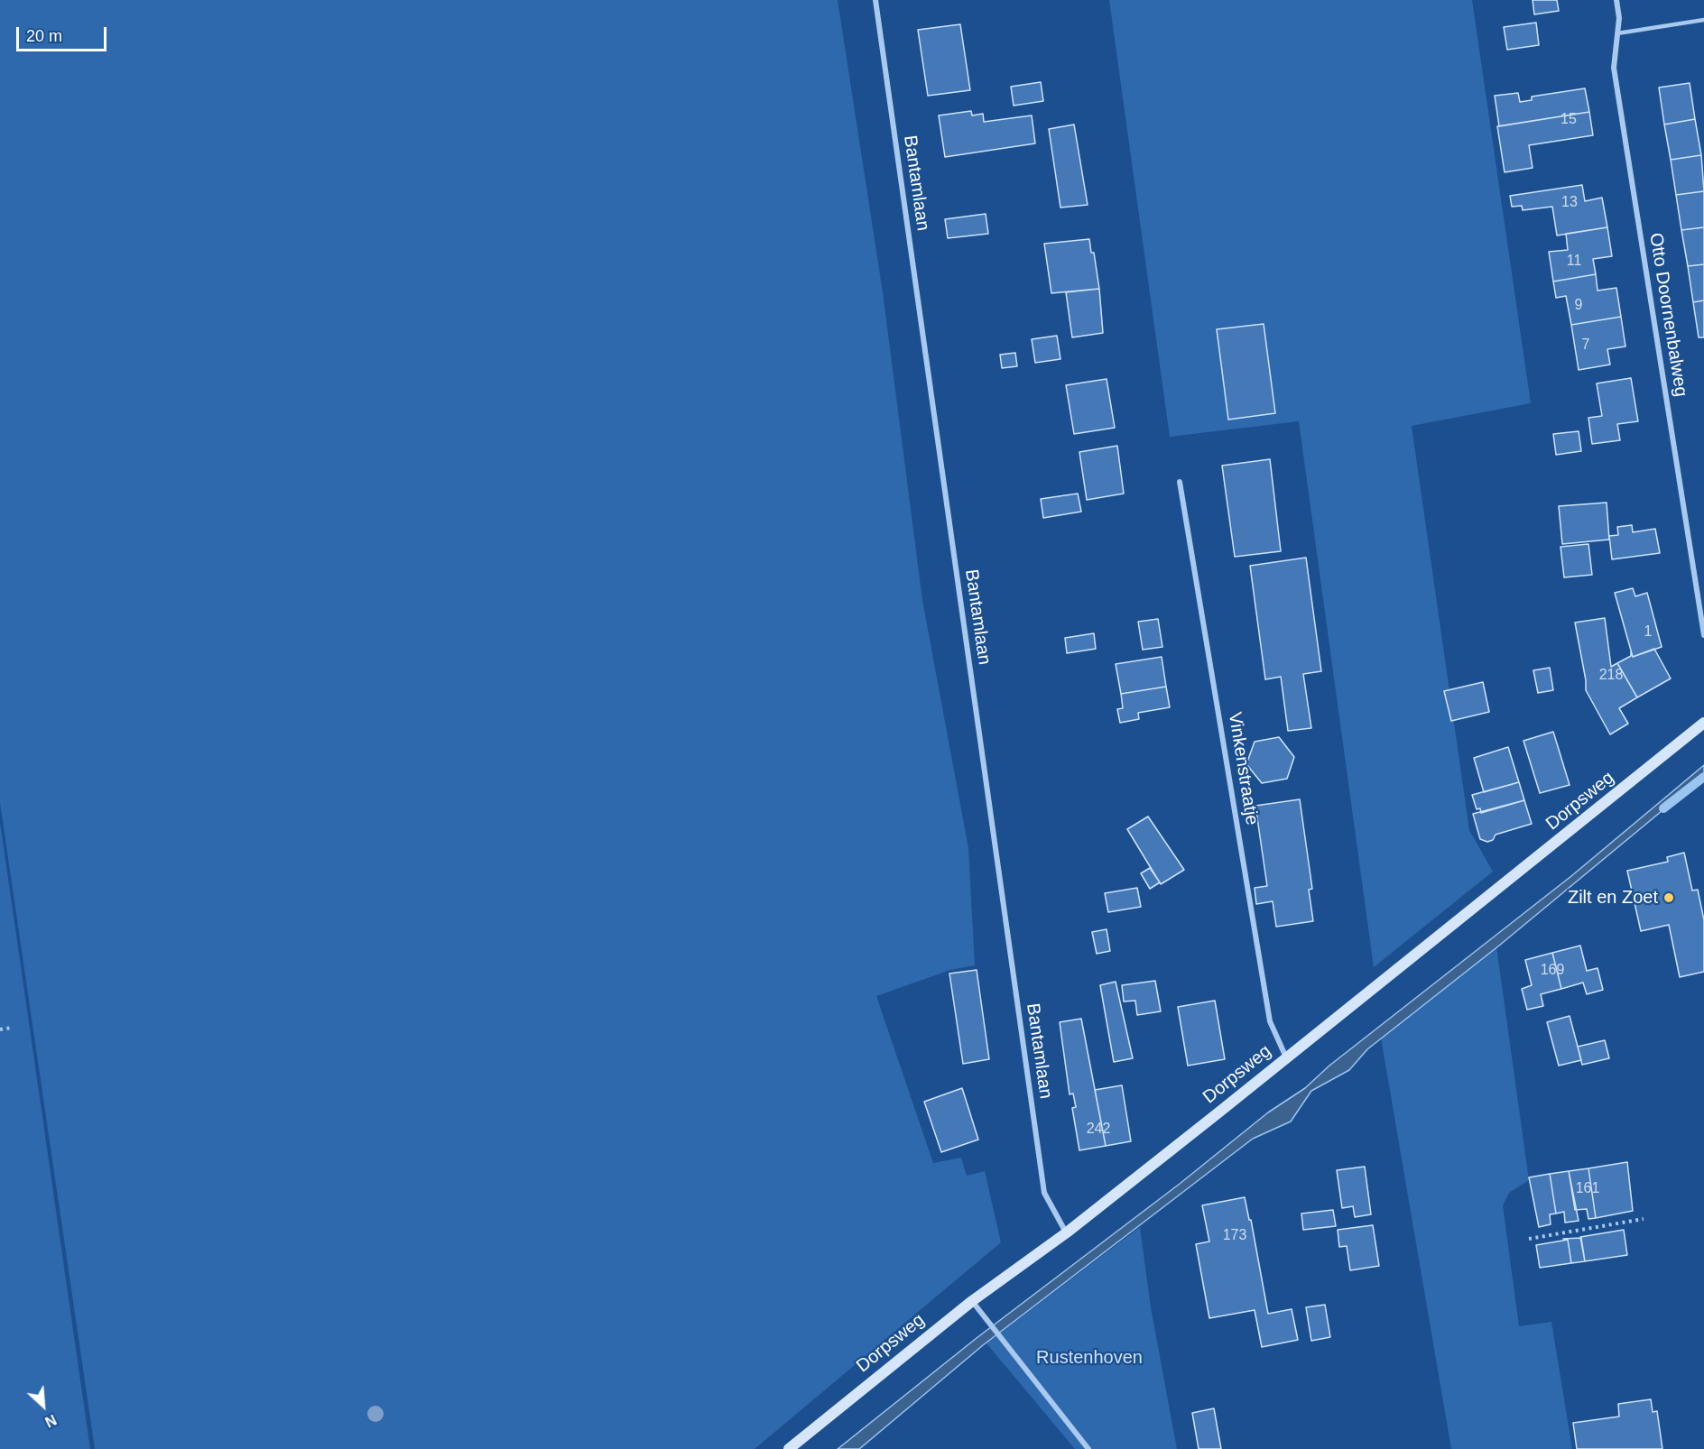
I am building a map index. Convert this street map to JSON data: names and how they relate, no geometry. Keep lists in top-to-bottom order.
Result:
{
  "streets": {
    "street": [
      "Bantamlaan",
      "Otto Doornenbalweg",
      "Vinkenstraatje",
      "Dorpsweg"
    ]
  },
  "crossings": [
    ["Bantamlaan", "Dorpsweg"],
    ["Vinkenstraatje", "Dorpsweg"]
  ],
  "parks": ["Rustenhoven"],
  "places": ["Zilt en Zoet"],
  "house_numbers": [
    "15",
    "13",
    "11",
    "9",
    "7",
    "1",
    "218",
    "169",
    "242",
    "161",
    "173"
  ],
  "scale_bar": "20 m",
  "north": "bottom right"
}
